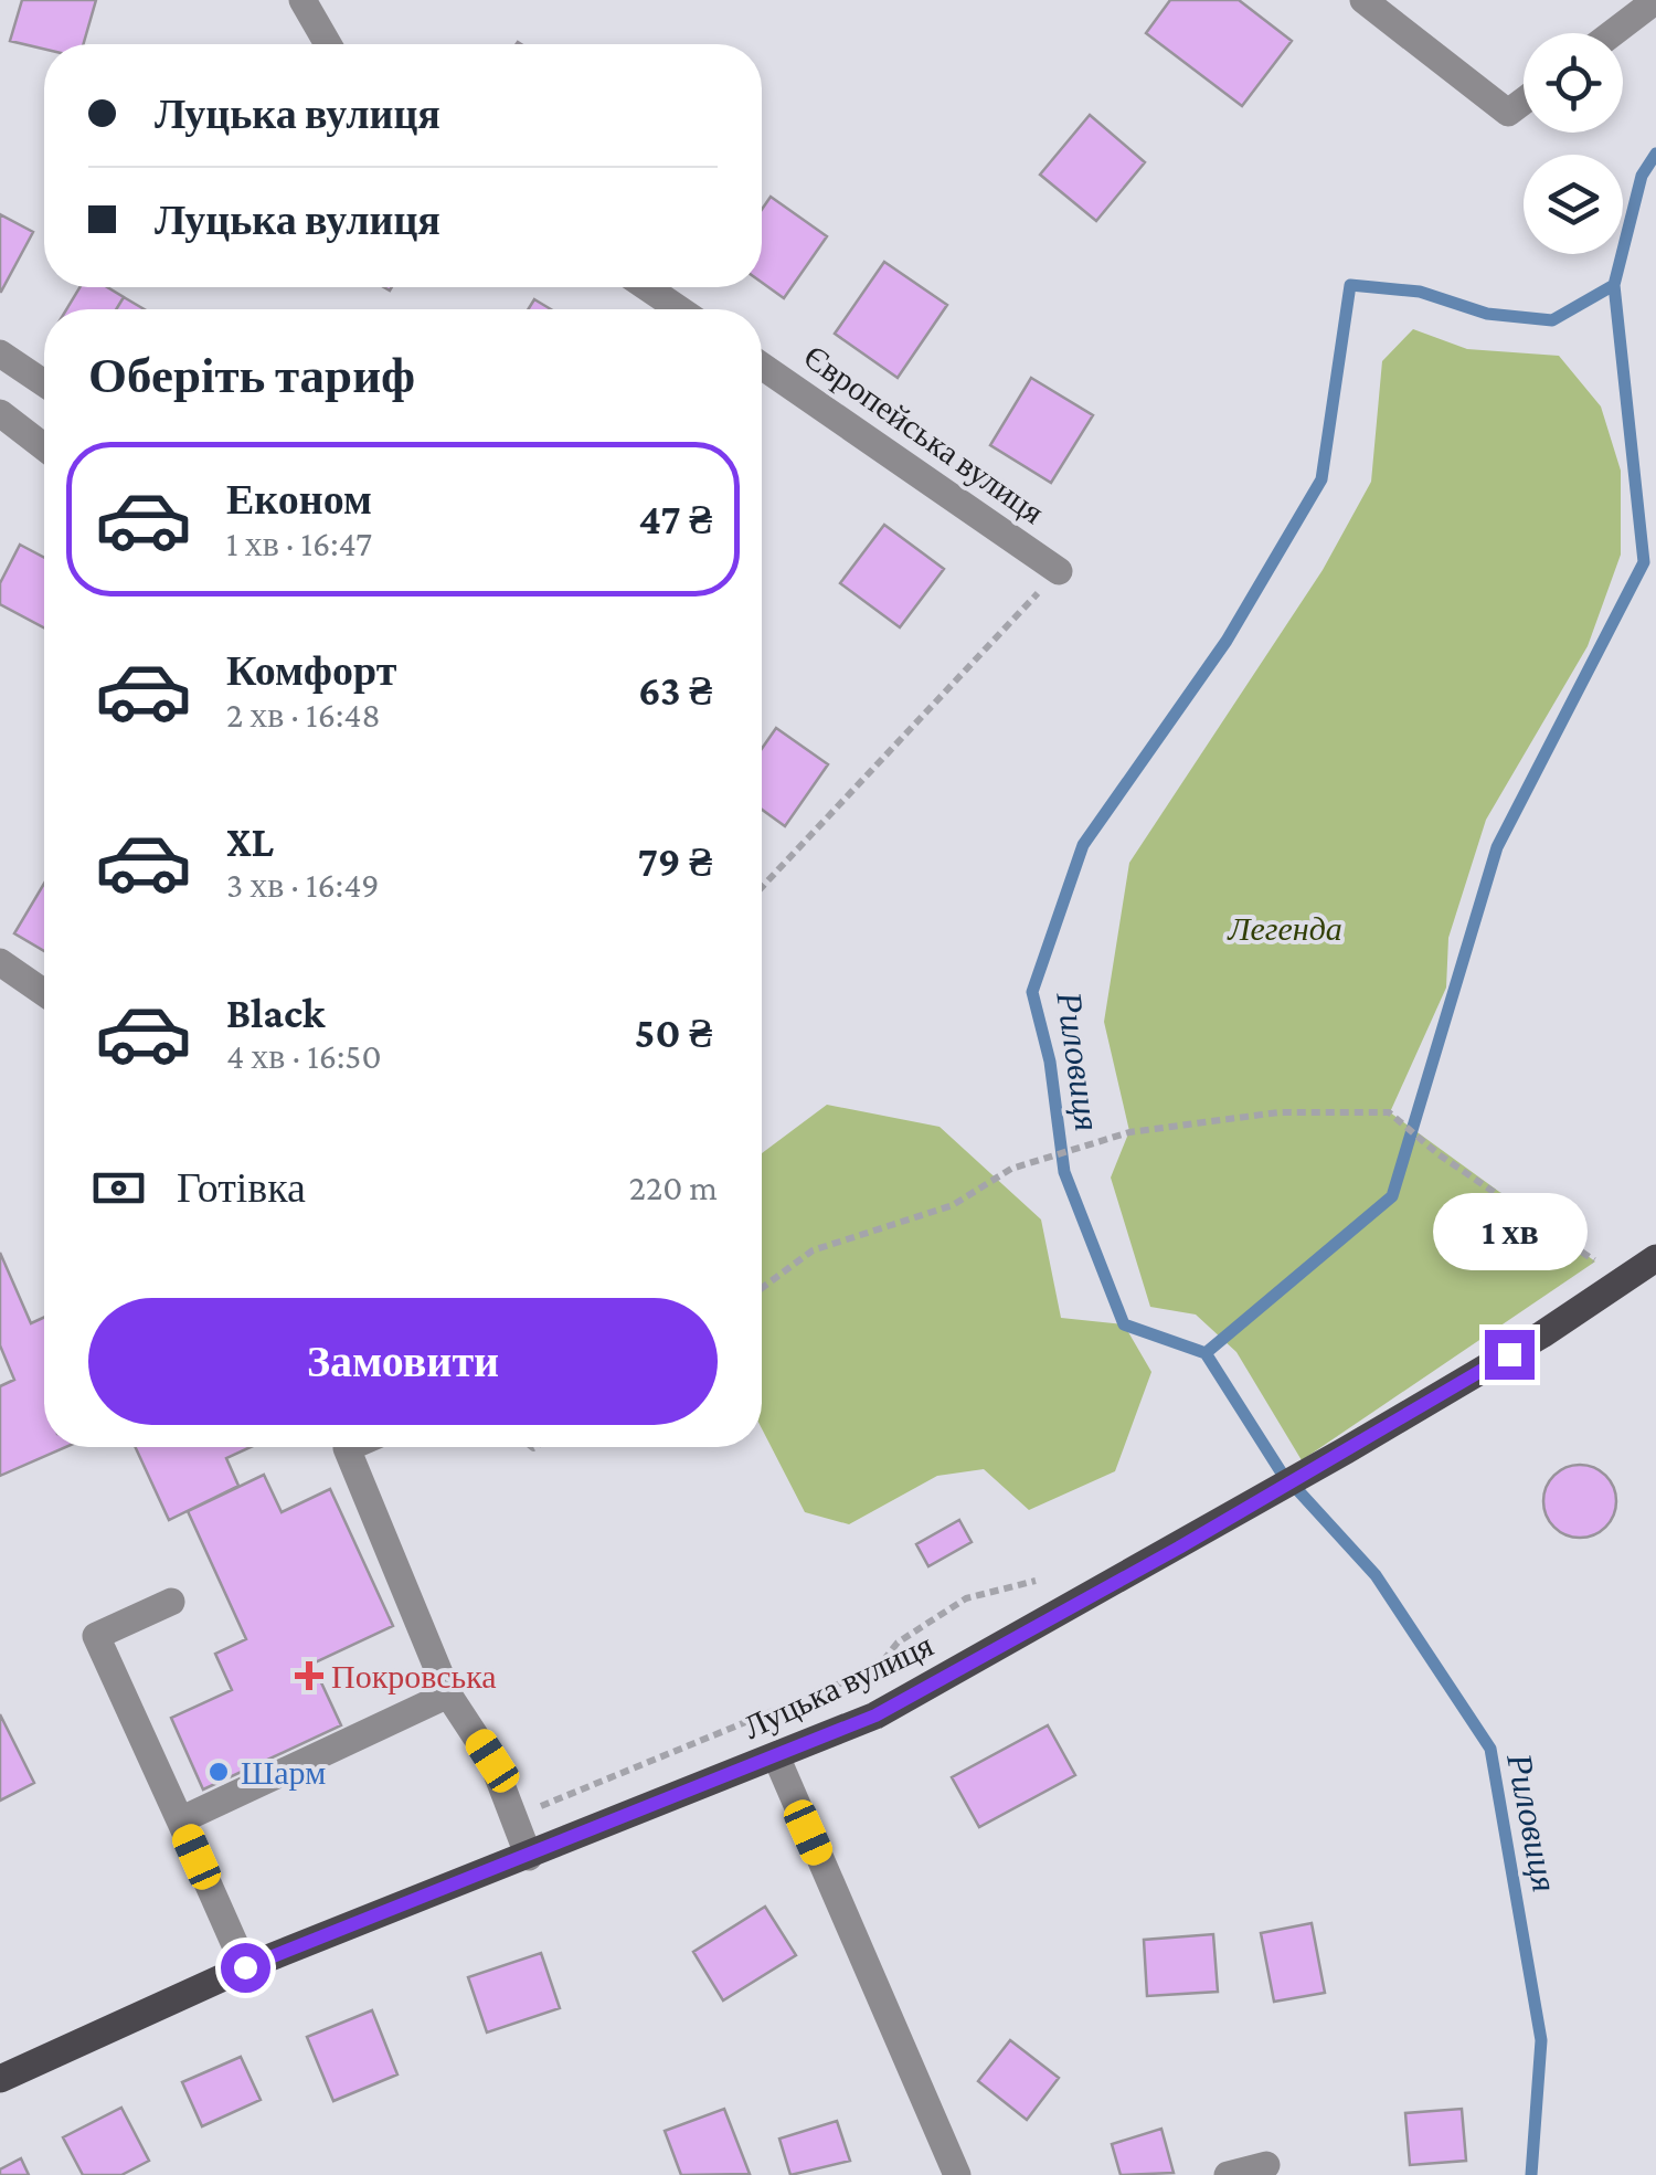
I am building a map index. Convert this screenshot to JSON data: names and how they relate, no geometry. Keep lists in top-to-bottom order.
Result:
{
  "streets": {
    "main road": ["Луцька вулиця"],
    "street": ["Європейська вулиця"]
  },
  "water": ["Риловиця"],
  "parks": ["Легенда"],
  "places": {
    "health": ["Покровська"],
    "other": ["Шарм"]
  },
  "page": {
    "banner": ["Луцька вулиця", "Луцька вулиця"],
    "heading": "Оберіть тариф",
    "list": [
      {
        "name": "Економ",
        "note": "1 хв · 16:47",
        "value": "47 ₴"
      },
      {
        "name": "Комфорт",
        "note": "2 хв · 16:48",
        "value": "63 ₴"
      },
      {
        "name": "XL",
        "note": "3 хв · 16:49",
        "value": "79 ₴"
      },
      {
        "name": "Black",
        "note": "4 хв · 16:50",
        "value": "50 ₴"
      }
    ],
    "pay": ["Готівка", "220 m"],
    "bubble": "1 хв",
    "buttons": "Замовити"
  }
}
